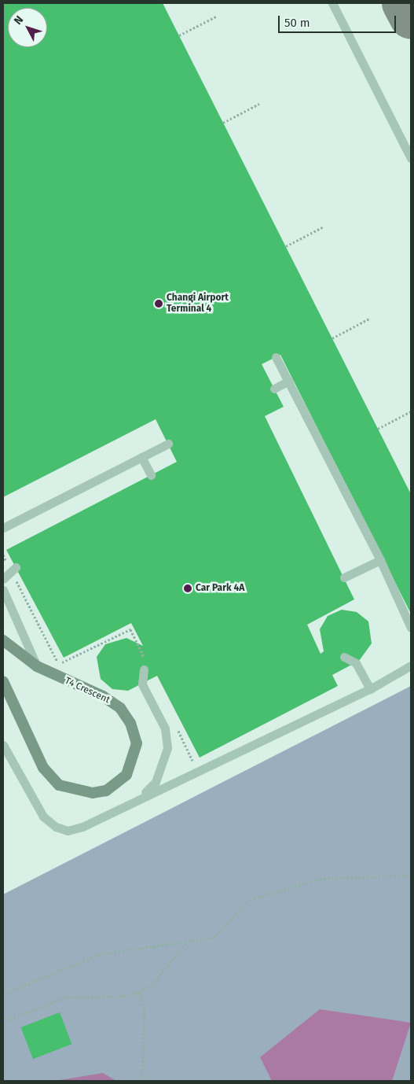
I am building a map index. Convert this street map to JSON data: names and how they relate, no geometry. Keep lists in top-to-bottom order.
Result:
{
  "streets": {
    "main road": ["T4 Crescent"]
  },
  "places": ["Changi Airport Terminal 4", "Car Park 4A"],
  "scale_bar": "50 m",
  "north": "top left"
}
